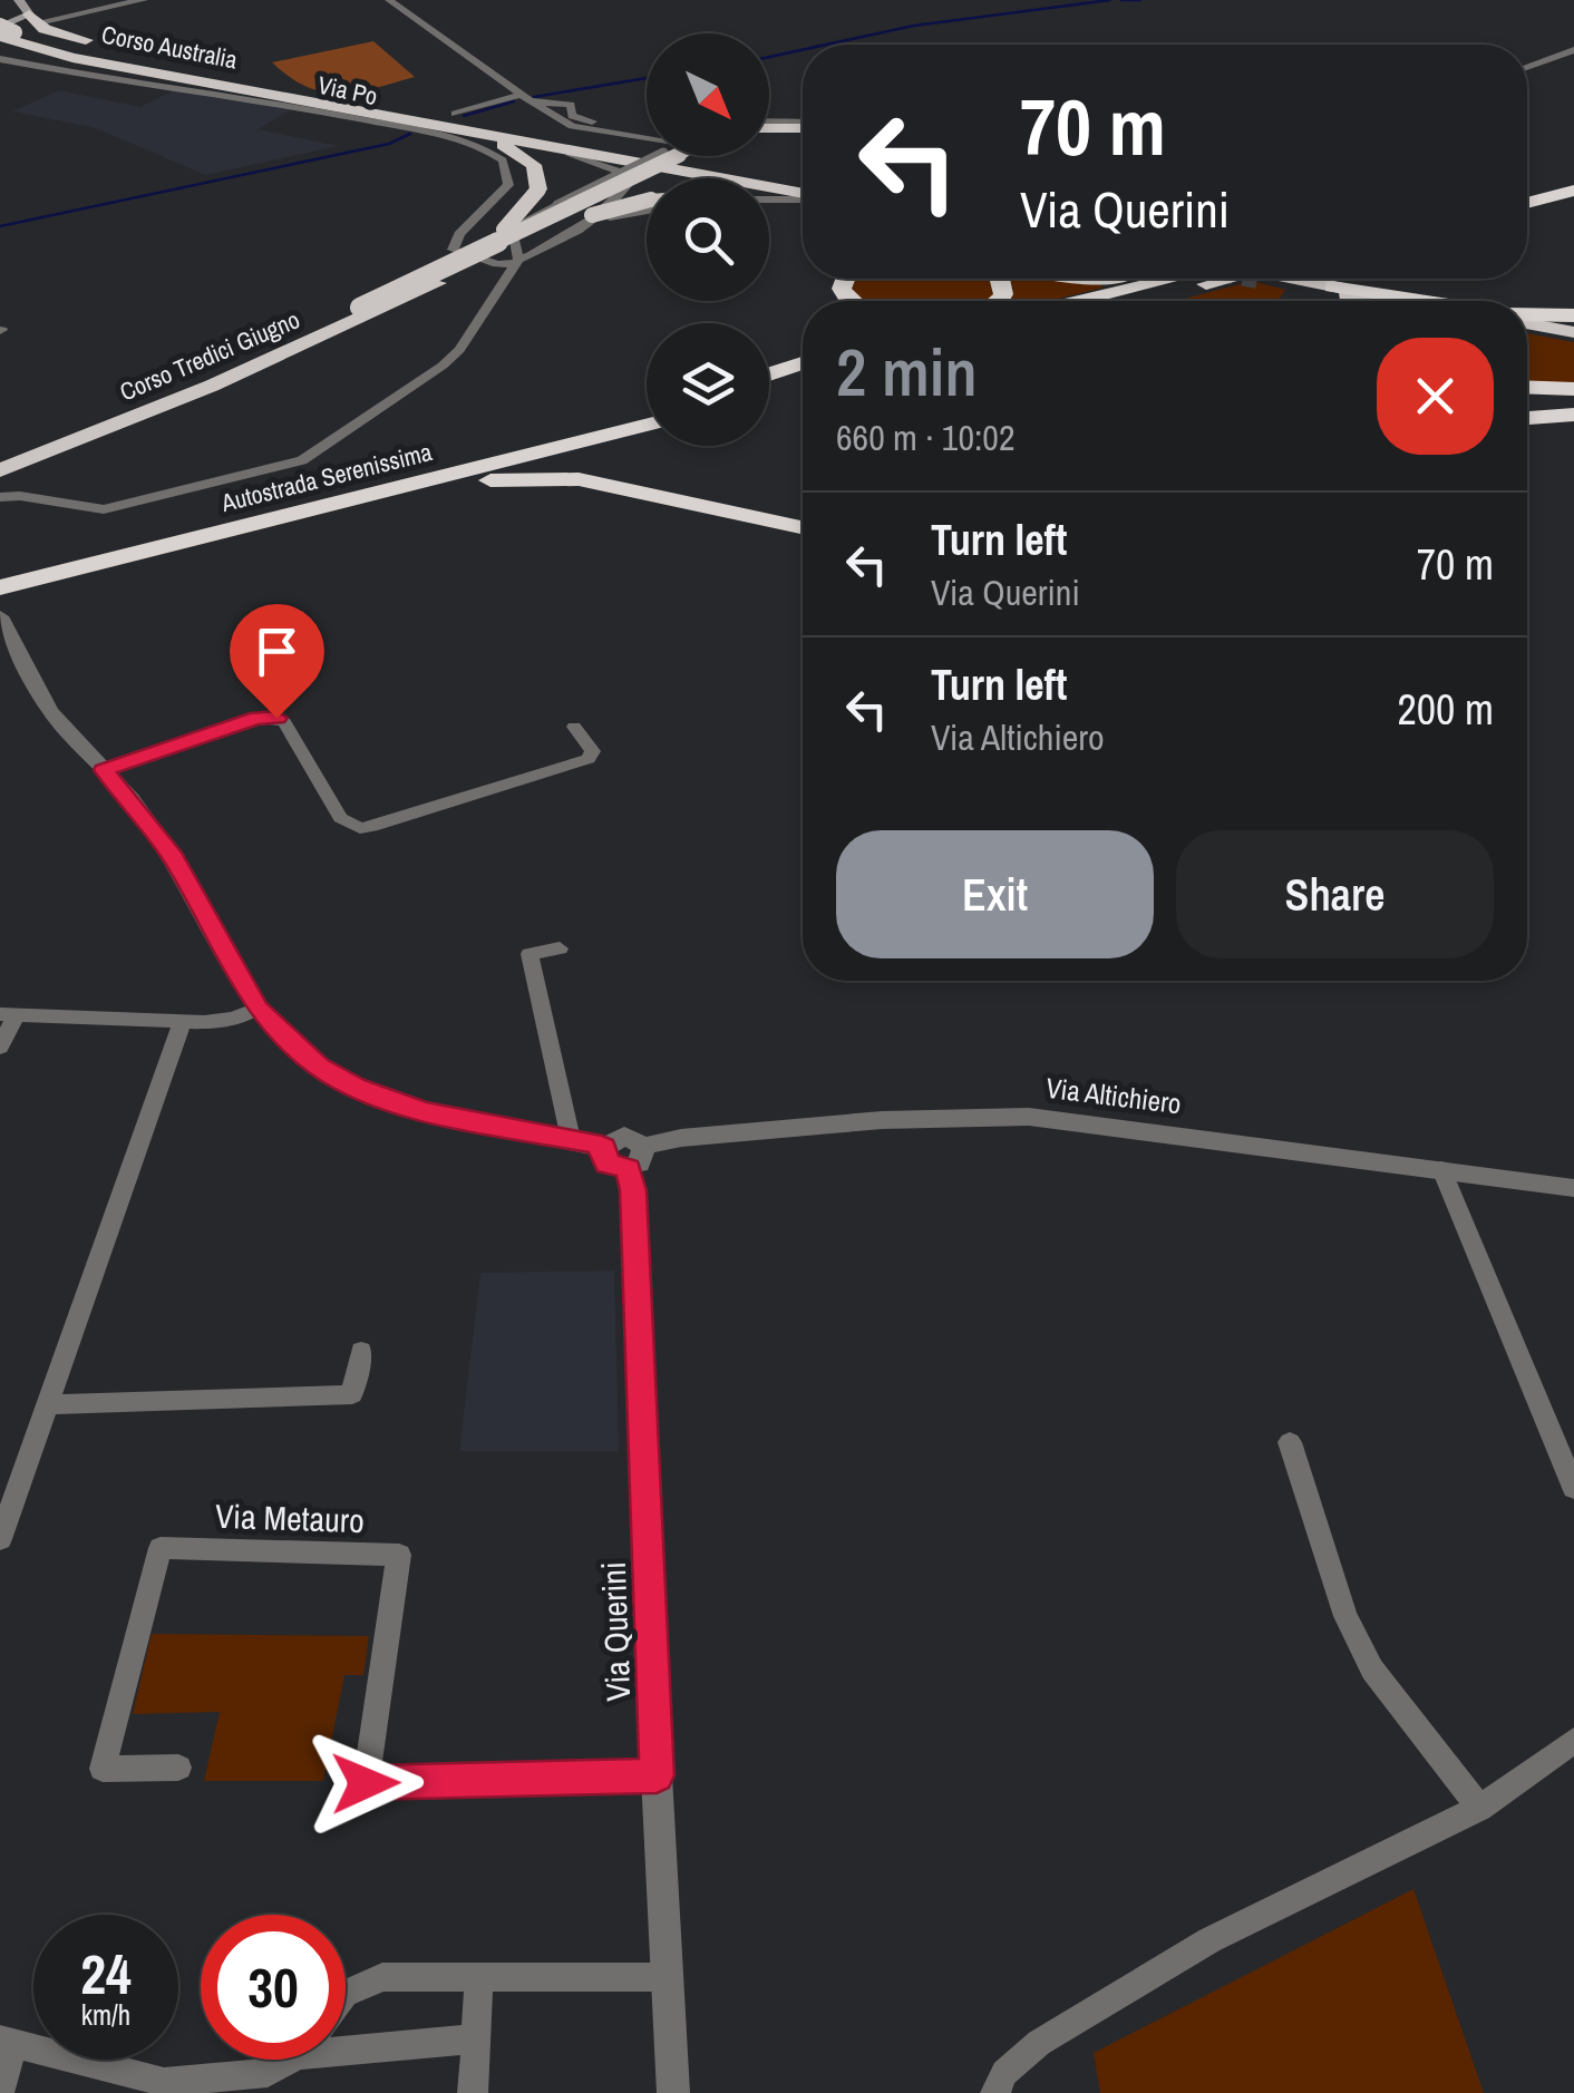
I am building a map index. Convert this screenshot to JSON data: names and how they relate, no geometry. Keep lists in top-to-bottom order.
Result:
{
  "streets": {
    "highway": [
      "Corso Australia",
      "Via Po",
      "Corso Tredici Giugno",
      "Autostrada Serenissima"
    ],
    "street": ["Via Altichiero", "Via Metauro", "Via Querini"]
  },
  "crossings": [
    ["Corso Australia", "Via Po"],
    ["Via Altichiero", "Via Querini"],
    ["Via Metauro", "Via Querini"]
  ],
  "north": "bottom right",
  "page": {
    "turn": ["70 m", "Via Querini"],
    "heading": ["2 min", "660 m · 10:02"],
    "list": [
      {
        "name": "Turn left",
        "note": "Via Querini",
        "value": "70 m"
      },
      {
        "name": "Turn left",
        "note": "Via Altichiero",
        "value": "200 m"
      }
    ],
    "buttons": ["Exit", "Share"],
    "speed": "24 km/h",
    "limit": "30"
  }
}
